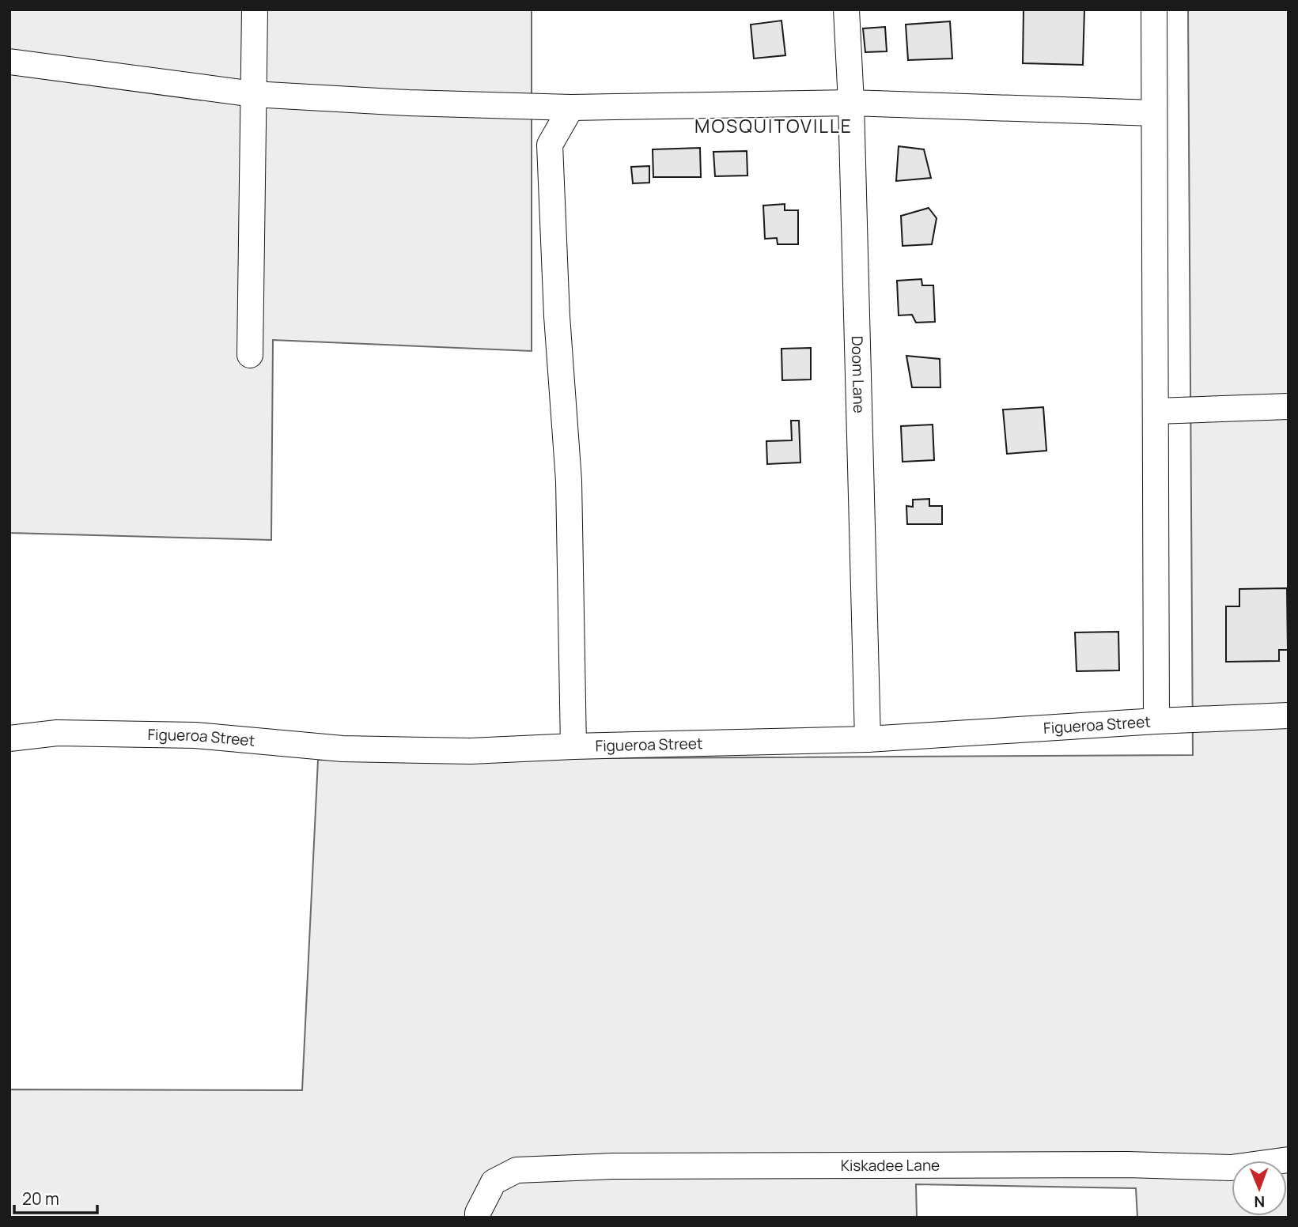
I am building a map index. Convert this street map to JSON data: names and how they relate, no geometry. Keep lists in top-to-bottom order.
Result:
{
  "streets": {
    "street": ["Doom Lane", "Figueroa Street", "Kiskadee Lane"]
  },
  "crossings": [
    ["Doom Lane", "Figueroa Street"]
  ],
  "districts": ["MOSQUITOVILLE"],
  "scale_bar": "20 m",
  "north": "bottom"
}
